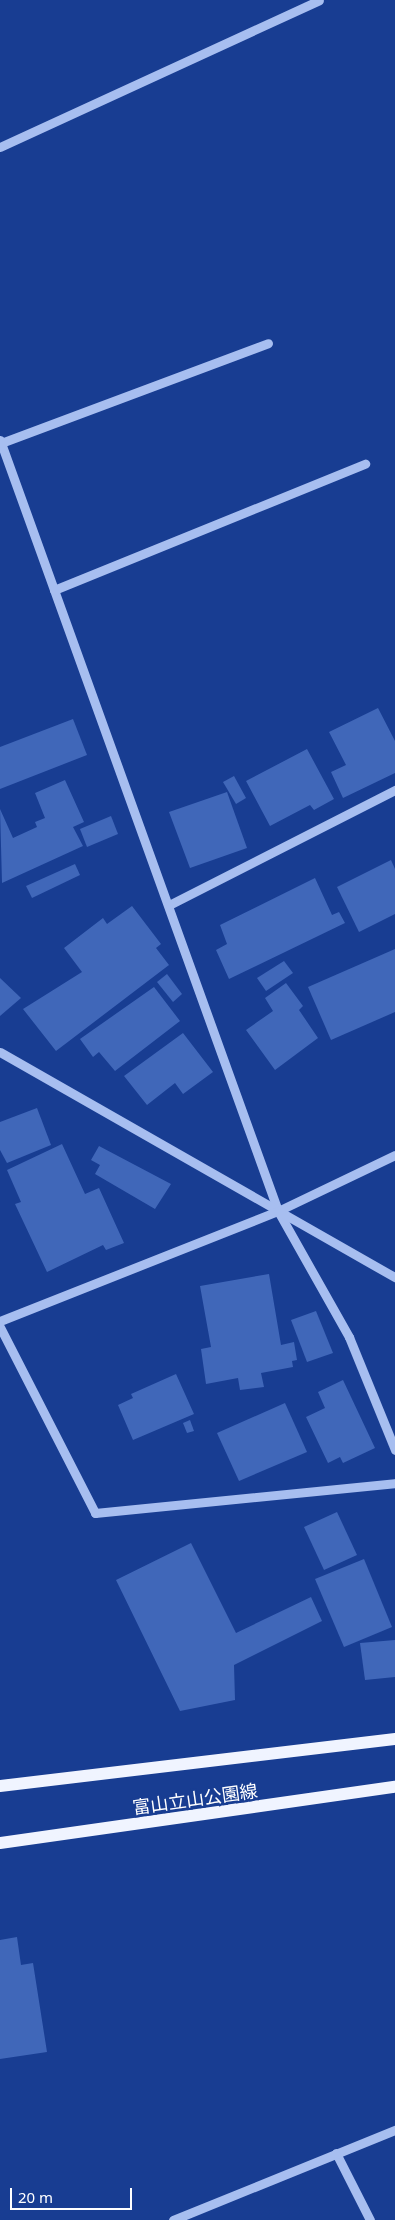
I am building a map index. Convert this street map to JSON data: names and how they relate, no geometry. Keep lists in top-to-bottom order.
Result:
{
  "streets": {
    "main road": ["富山立山公園線"]
  },
  "scale_bar": "20 m"
}
